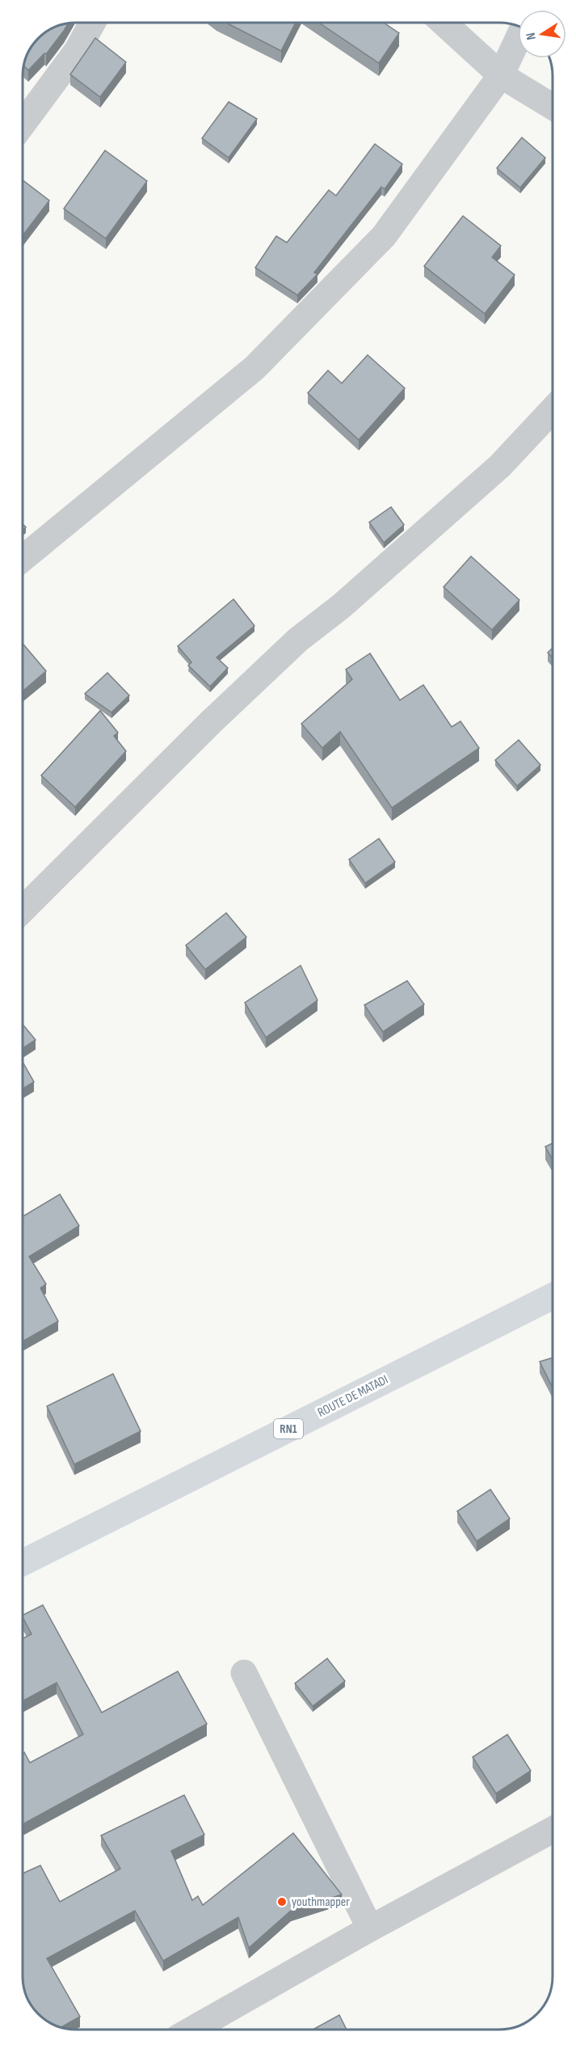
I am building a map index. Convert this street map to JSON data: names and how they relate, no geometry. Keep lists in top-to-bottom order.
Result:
{
  "streets": {
    "highway": ["ROUTE DE MATADI", "RN1"]
  },
  "places": ["youthmapper"],
  "north": "left"
}
